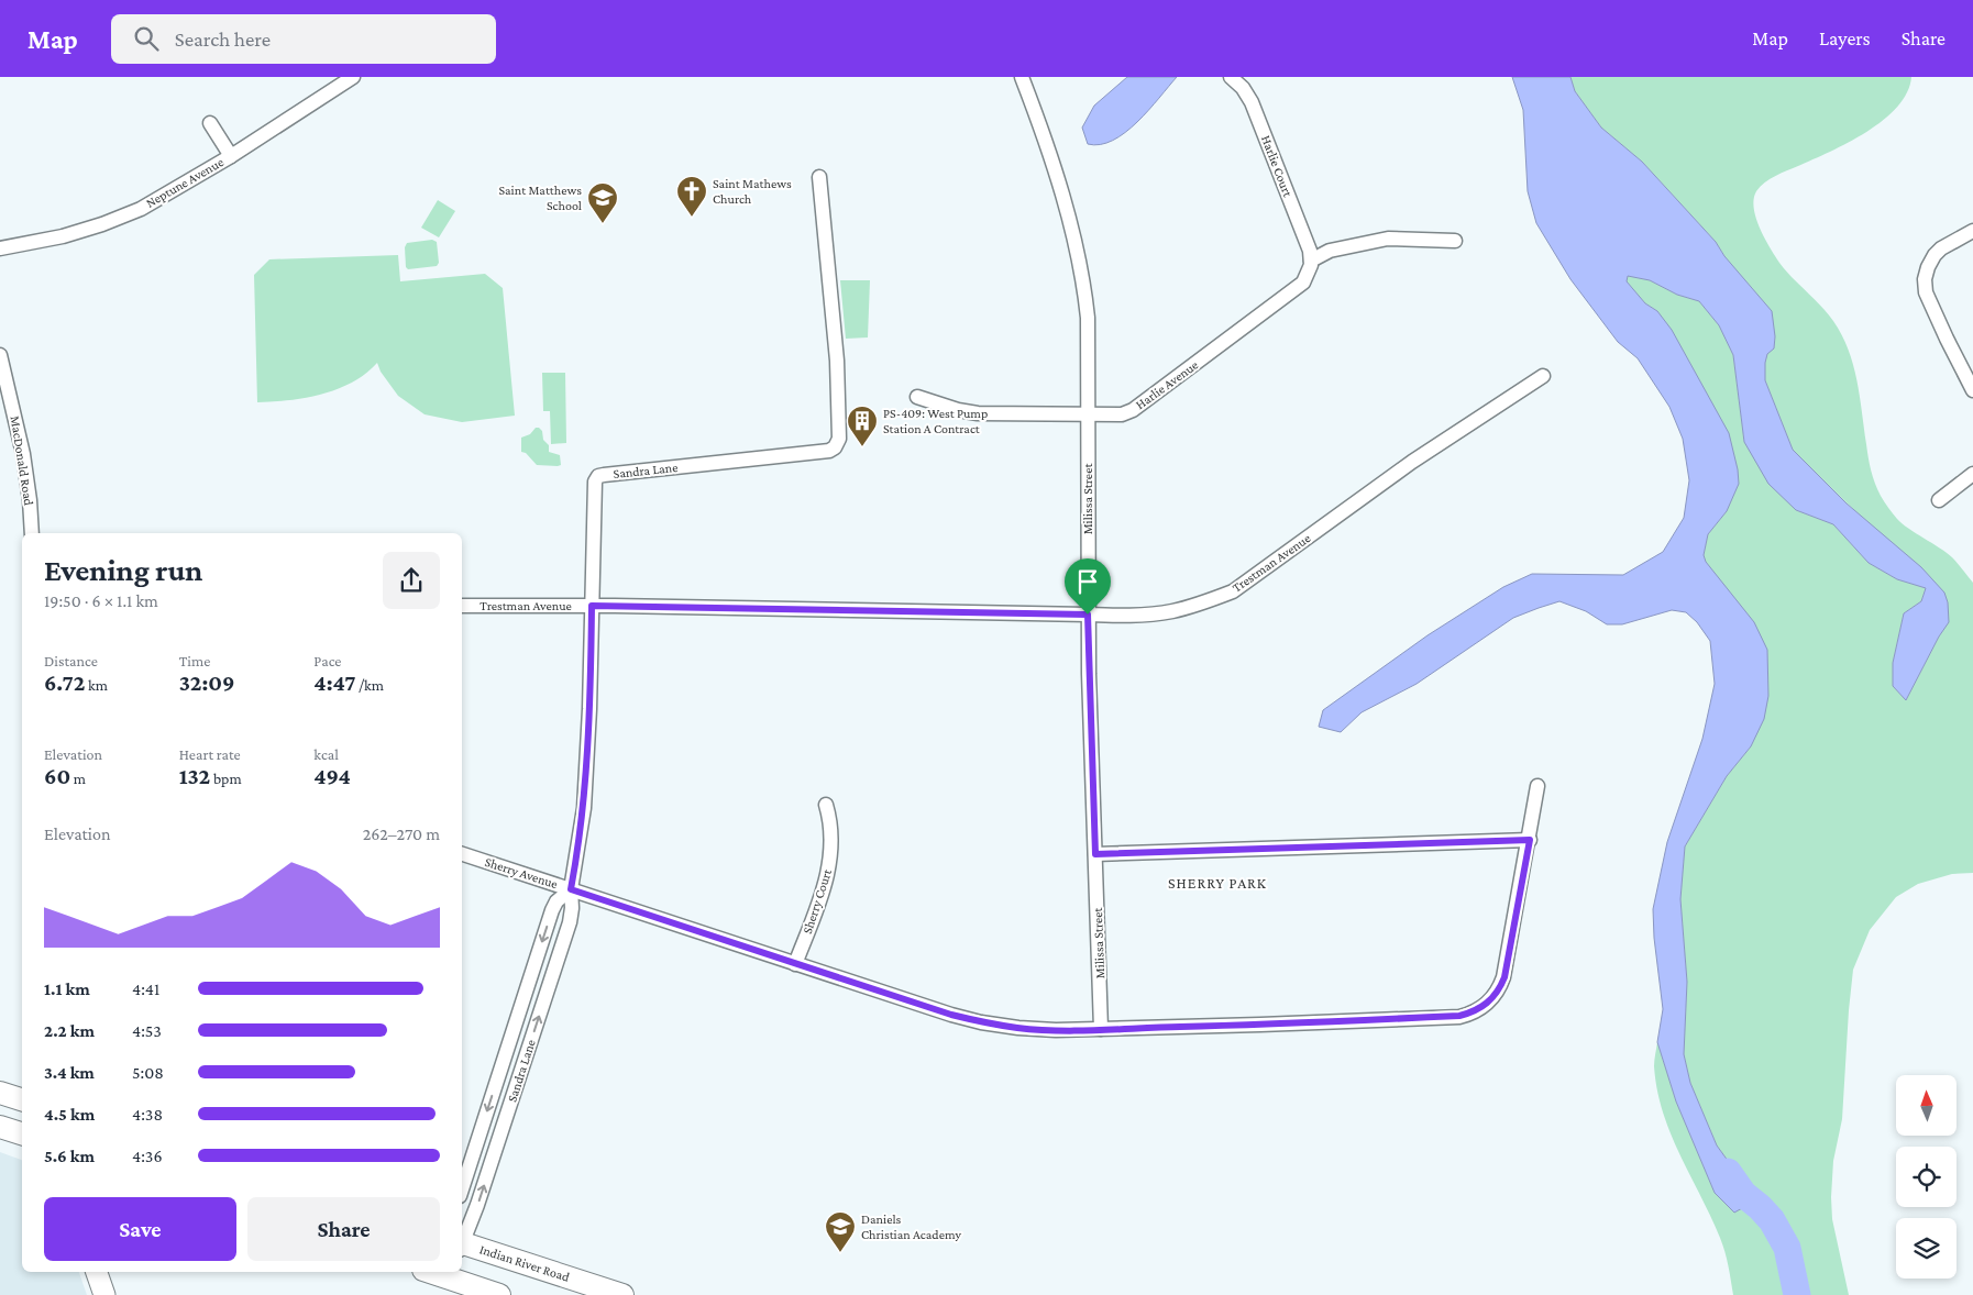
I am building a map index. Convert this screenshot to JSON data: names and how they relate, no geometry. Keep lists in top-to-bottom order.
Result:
{
  "streets": {
    "main road": ["Indian River Road"],
    "street": [
      "Harlie Court",
      "Neptune Avenue",
      "Harlie Avenue",
      "MacDonald Road",
      "Sandra Lane",
      "Milissa Street",
      "Trestman Avenue",
      "Sherry Avenue",
      "Sherry Court"
    ]
  },
  "crossings": [
    ["Harlie Court", "Harlie Avenue"],
    ["Harlie Avenue", "Milissa Street"],
    ["Sandra Lane", "Trestman Avenue"],
    ["Sandra Lane", "Sherry Avenue"],
    ["Milissa Street", "Trestman Avenue"],
    ["Milissa Street", "Sherry Avenue"],
    ["Sherry Avenue", "Sherry Court"]
  ],
  "districts": ["SHERRY PARK"],
  "places": {
    "church": ["Saint Mathews Church"],
    "school or university": ["Saint Matthews School", "Daniels Christian Academy"],
    "building": ["PS-409: West Pump Station A Contract"]
  },
  "north": "top",
  "page": {
    "header": "Map",
    "search": "Search here",
    "nav": ["Map", "Layers", "Share"],
    "heading": ["Evening run", "19:50 · 6 × 1.1 km"],
    "stats": [
      ["Distance", "6.72 km"],
      ["Time", "32:09"],
      ["Pace", "4:47 /km"],
      ["Elevation", "60 m"],
      ["Heart rate", "132 bpm"],
      ["kcal", "494"]
    ],
    "chart": ["Elevation", "262–270 m"],
    "list": [
      {
        "name": "1.1 km",
        "note": "4:41"
      },
      {
        "name": "2.2 km",
        "note": "4:53"
      },
      {
        "name": "3.4 km",
        "note": "5:08"
      },
      {
        "name": "4.5 km",
        "note": "4:38"
      },
      {
        "name": "5.6 km",
        "note": "4:36"
      }
    ],
    "buttons": ["Save", "Share"]
  }
}
